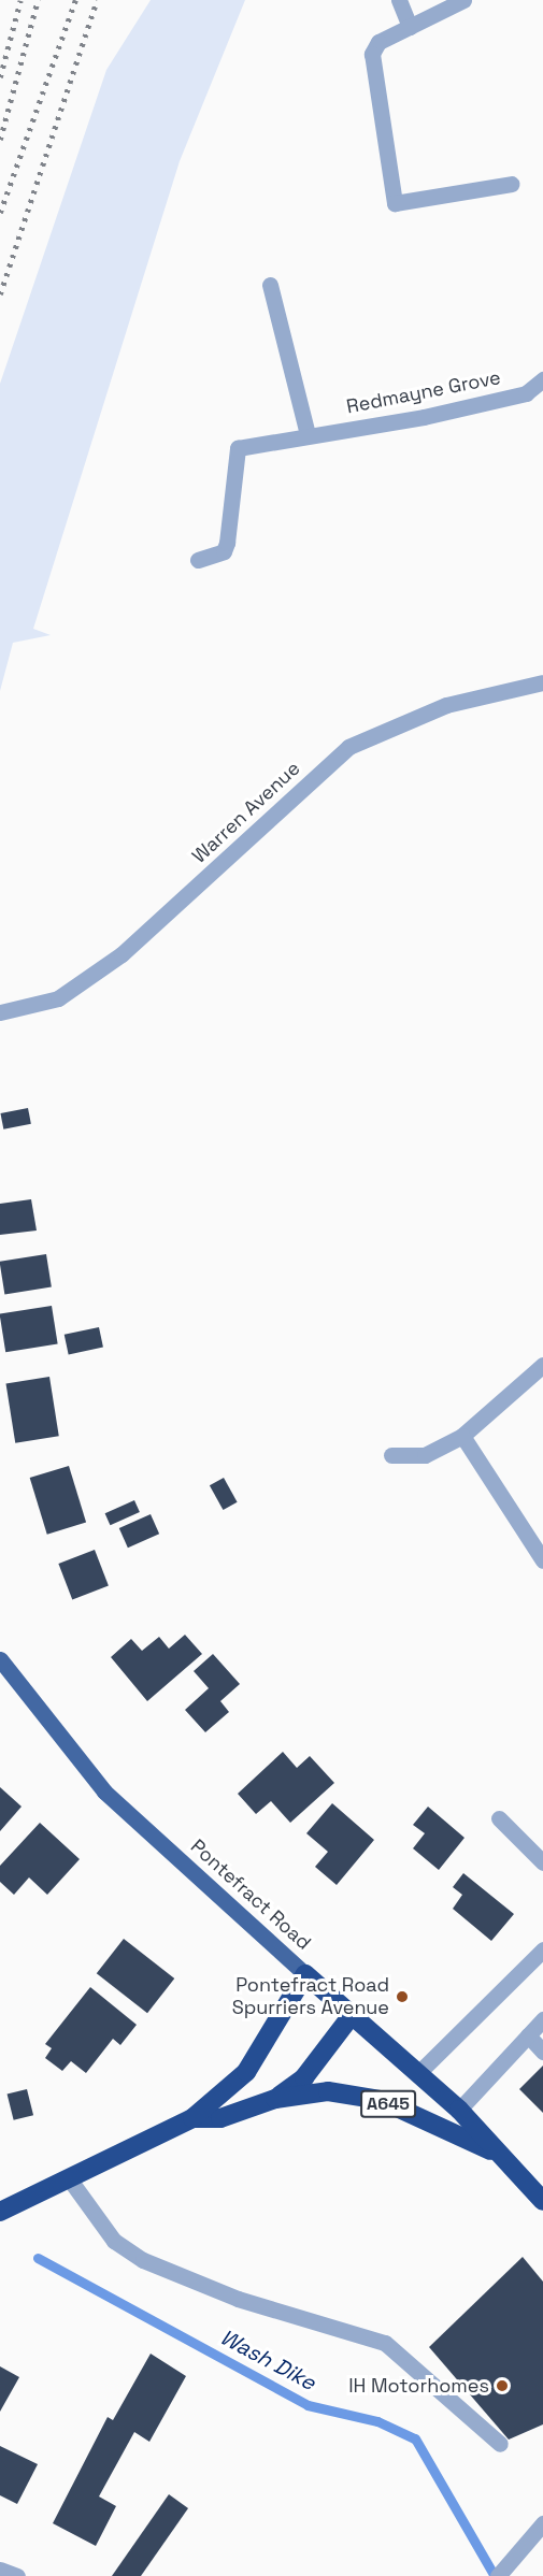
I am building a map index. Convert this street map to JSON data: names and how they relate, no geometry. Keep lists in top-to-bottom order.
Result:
{
  "streets": {
    "highway": ["Pontefract Road", "A645"],
    "street": ["Redmayne Grove", "Warren Avenue"]
  },
  "crossings": [
    ["Pontefract Road", "A645"]
  ],
  "water": ["Wash Dike"],
  "places": ["Pontefract Road Spurriers Avenue", "IH Motorhomes"]
}
